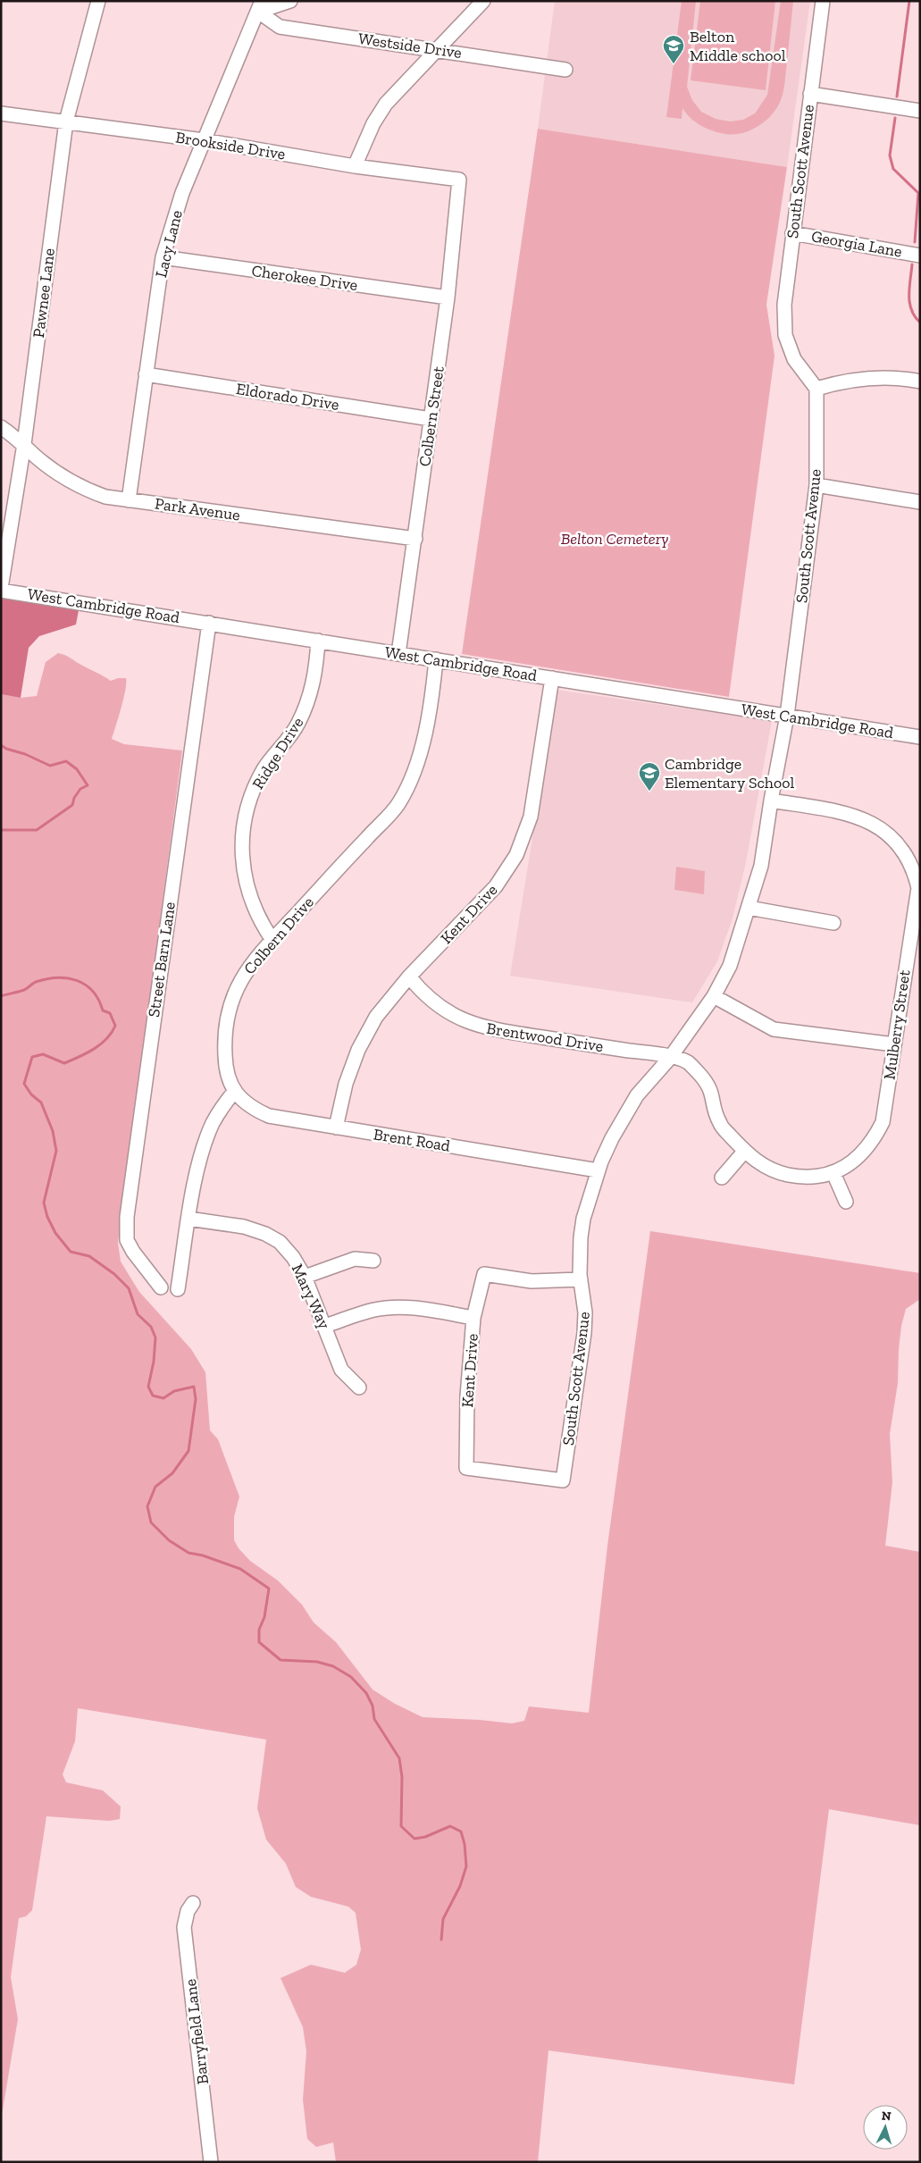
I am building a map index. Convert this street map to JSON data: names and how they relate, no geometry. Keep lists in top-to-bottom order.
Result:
{
  "streets": {
    "street": [
      "Westside Drive",
      "Brookside Drive",
      "South Scott Avenue",
      "Lacy Lane",
      "Georgia Lane",
      "Cherokee Drive",
      "Pawnee Lane",
      "Eldorado Drive",
      "Colbern Street",
      "Park Avenue",
      "West Cambridge Road",
      "Ridge Drive",
      "Kent Drive",
      "Colbern Drive",
      "Street Barn Lane",
      "Mulberry Street",
      "Brentwood Drive",
      "Brent Road",
      "Mary Way",
      "Barryfield Lane"
    ]
  },
  "crossings": [
    ["Westside Drive", "Lacy Lane"],
    ["Brookside Drive", "Lacy Lane"],
    ["Brookside Drive", "Pawnee Lane"],
    ["Brookside Drive", "Colbern Street"],
    ["South Scott Avenue", "Georgia Lane"],
    ["South Scott Avenue", "West Cambridge Road"],
    ["South Scott Avenue", "Kent Drive"],
    ["South Scott Avenue", "Mulberry Street"],
    ["South Scott Avenue", "Brentwood Drive"],
    ["South Scott Avenue", "Brent Road"],
    ["Lacy Lane", "Cherokee Drive"],
    ["Lacy Lane", "Eldorado Drive"],
    ["Lacy Lane", "Park Avenue"],
    ["Cherokee Drive", "Colbern Street"],
    ["Pawnee Lane", "Park Avenue"],
    ["Pawnee Lane", "West Cambridge Road"],
    ["Eldorado Drive", "Colbern Street"],
    ["Colbern Street", "Park Avenue"],
    ["Colbern Street", "West Cambridge Road"],
    ["West Cambridge Road", "Ridge Drive"],
    ["West Cambridge Road", "Kent Drive"],
    ["West Cambridge Road", "Colbern Drive"],
    ["West Cambridge Road", "Street Barn Lane"],
    ["Ridge Drive", "Colbern Drive"],
    ["Kent Drive", "Brentwood Drive"],
    ["Kent Drive", "Brent Road"],
    ["Colbern Drive", "Brent Road"],
    ["Mulberry Street", "Brentwood Drive"]
  ],
  "parks": ["Belton Cemetery"],
  "places": {
    "school or university": ["Belton Middle school", "Cambridge Elementary School"]
  },
  "north": "top"
}
